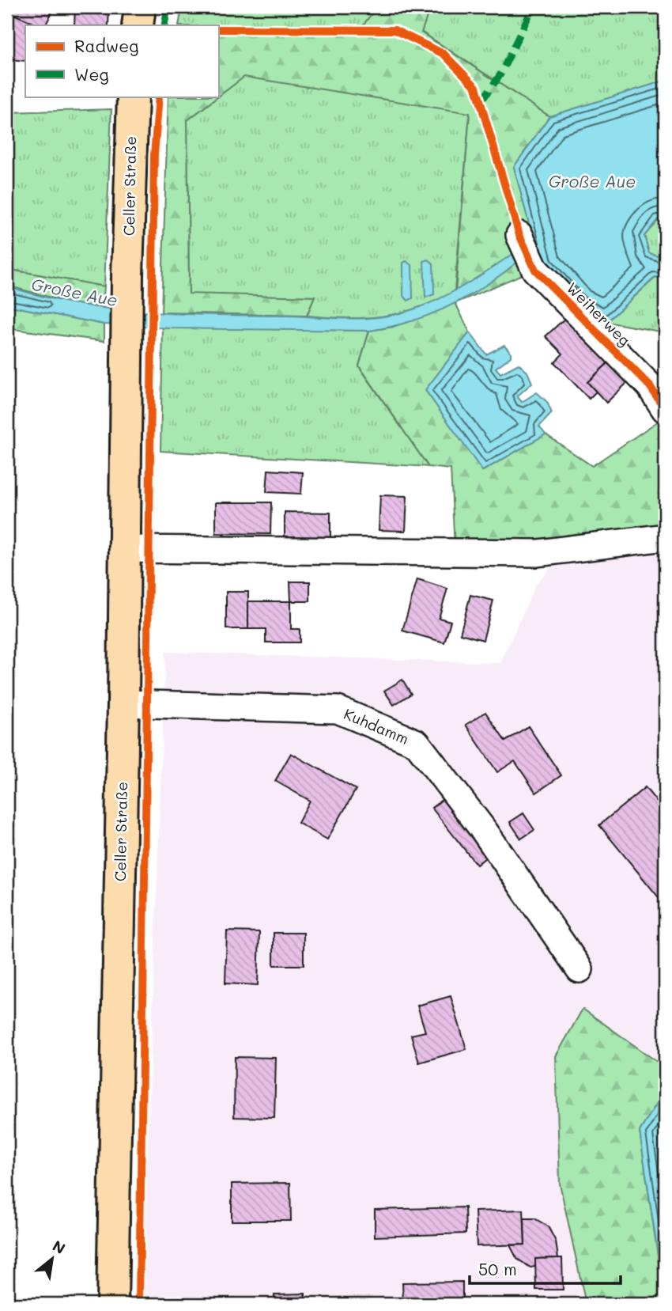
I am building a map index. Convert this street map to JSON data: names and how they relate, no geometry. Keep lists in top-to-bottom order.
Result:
{
  "streets": {
    "main road": ["Celler Straße"],
    "street": ["Weiherweg", "Kuhdamm"]
  },
  "crossings": [
    ["Celler Straße", "Kuhdamm"]
  ],
  "water": ["Große Aue"],
  "legend": ["Radweg", "Weg"],
  "scale_bar": "50 m",
  "north": "top right"
}
